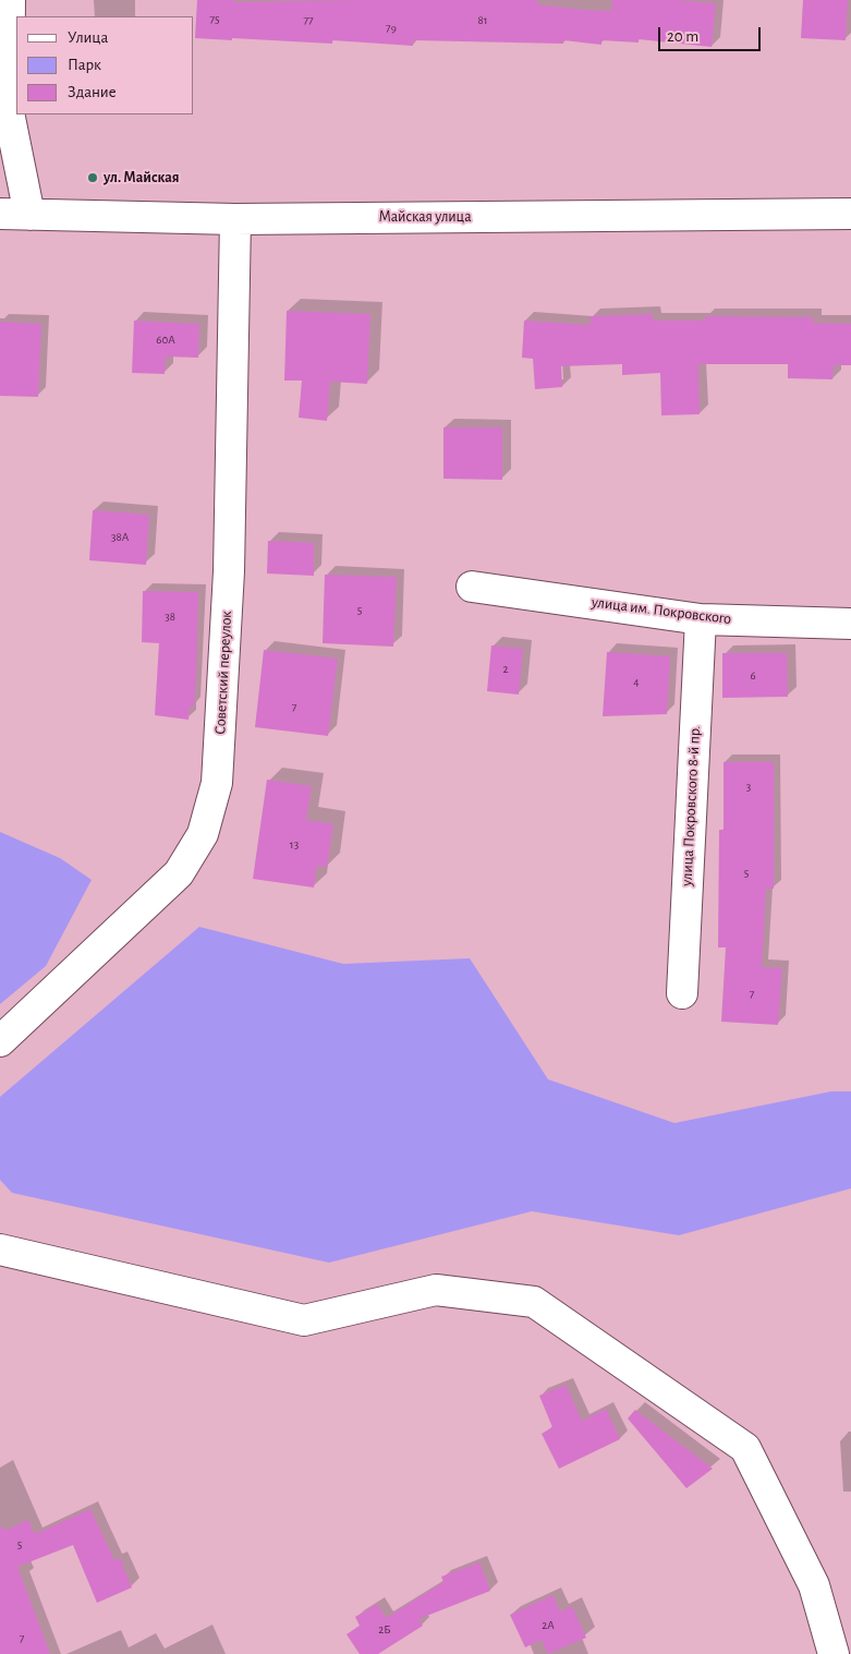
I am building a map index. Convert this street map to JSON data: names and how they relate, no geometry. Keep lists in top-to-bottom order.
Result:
{
  "streets": {
    "street": [
      "Майская улица",
      "улица им. Покровского",
      "Советский переулок",
      "улица Покровского 8-й пр."
    ]
  },
  "crossings": [
    ["Майская улица", "Советский переулок"],
    ["улица им. Покровского", "улица Покровского 8-й пр."]
  ],
  "places": ["ул. Майская"],
  "house_numbers": [
    "75",
    "77",
    "81",
    "79",
    "60А",
    "38А",
    "5",
    "38",
    "2",
    "6",
    "4",
    "7",
    "3",
    "13",
    "5",
    "7",
    "5",
    "2А",
    "2Б",
    "7"
  ],
  "legend": ["Улица", "Парк", "Здание"],
  "scale_bar": "20 m"
}
